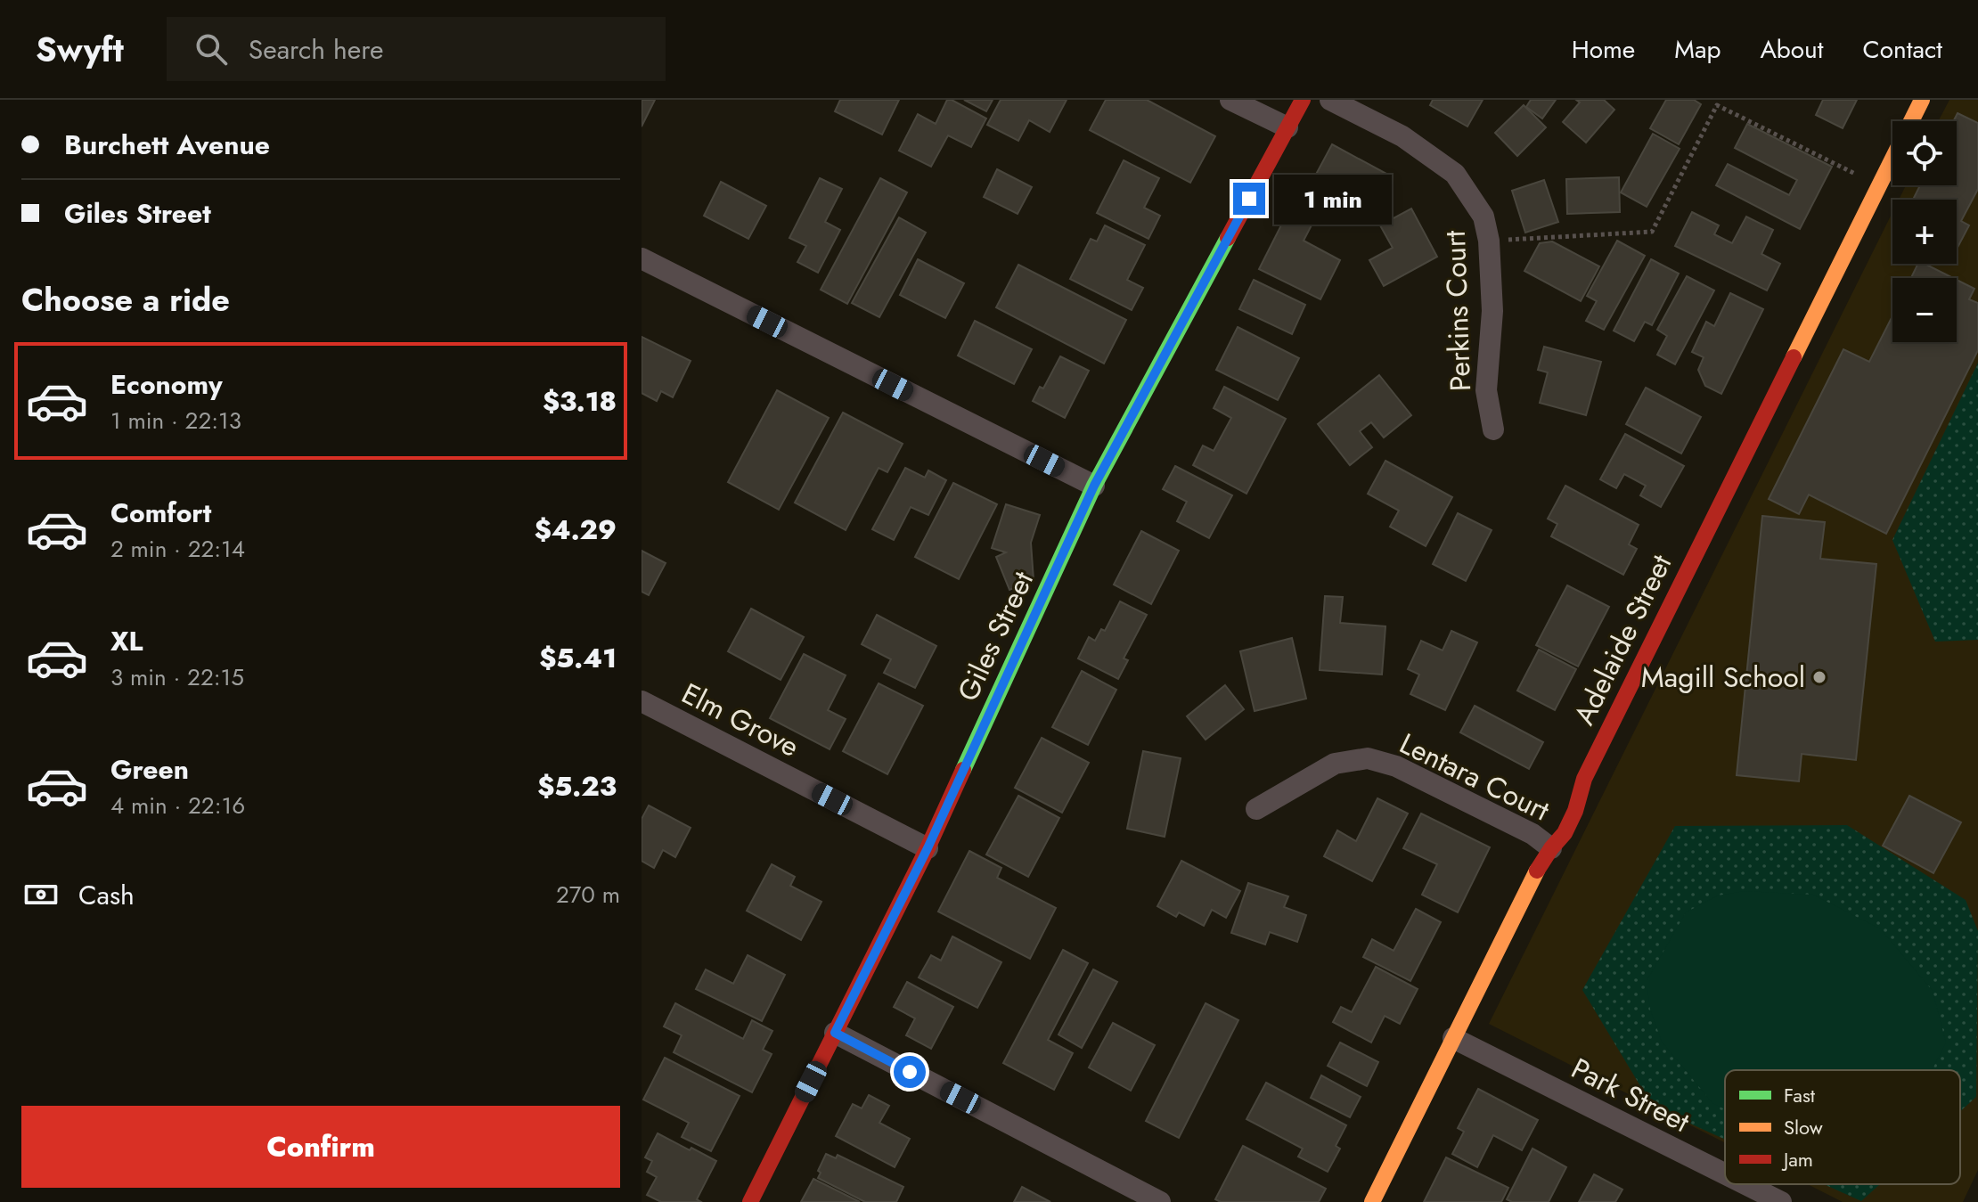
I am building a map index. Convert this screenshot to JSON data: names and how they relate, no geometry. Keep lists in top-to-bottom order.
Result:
{
  "streets": {
    "street": [
      "Perkins Court",
      "Giles Street",
      "Adelaide Street",
      "Elm Grove",
      "Lentara Court",
      "Park Street"
    ]
  },
  "crossings": [
    ["Giles Street", "Elm Grove"],
    ["Adelaide Street", "Lentara Court"],
    ["Adelaide Street", "Park Street"]
  ],
  "places": ["Magill School"],
  "legend": ["Fast", "Slow", "Jam"],
  "page": {
    "header": "Swyft",
    "search": "Search here",
    "nav": [
      "Home",
      "Map",
      "About",
      "Contact"
    ],
    "banner": ["Burchett Avenue", "Giles Street"],
    "map_buttons": ["+", "−"],
    "bubble": "1 min",
    "heading": "Choose a ride",
    "list": [
      {
        "name": "Economy",
        "note": "1 min · 22:13",
        "value": "$3.18"
      },
      {
        "name": "Comfort",
        "note": "2 min · 22:14",
        "value": "$4.29"
      },
      {
        "name": "XL",
        "note": "3 min · 22:15",
        "value": "$5.41"
      },
      {
        "name": "Green",
        "note": "4 min · 22:16",
        "value": "$5.23"
      }
    ],
    "pay": ["Cash", "270 m"],
    "buttons": "Confirm"
  }
}
